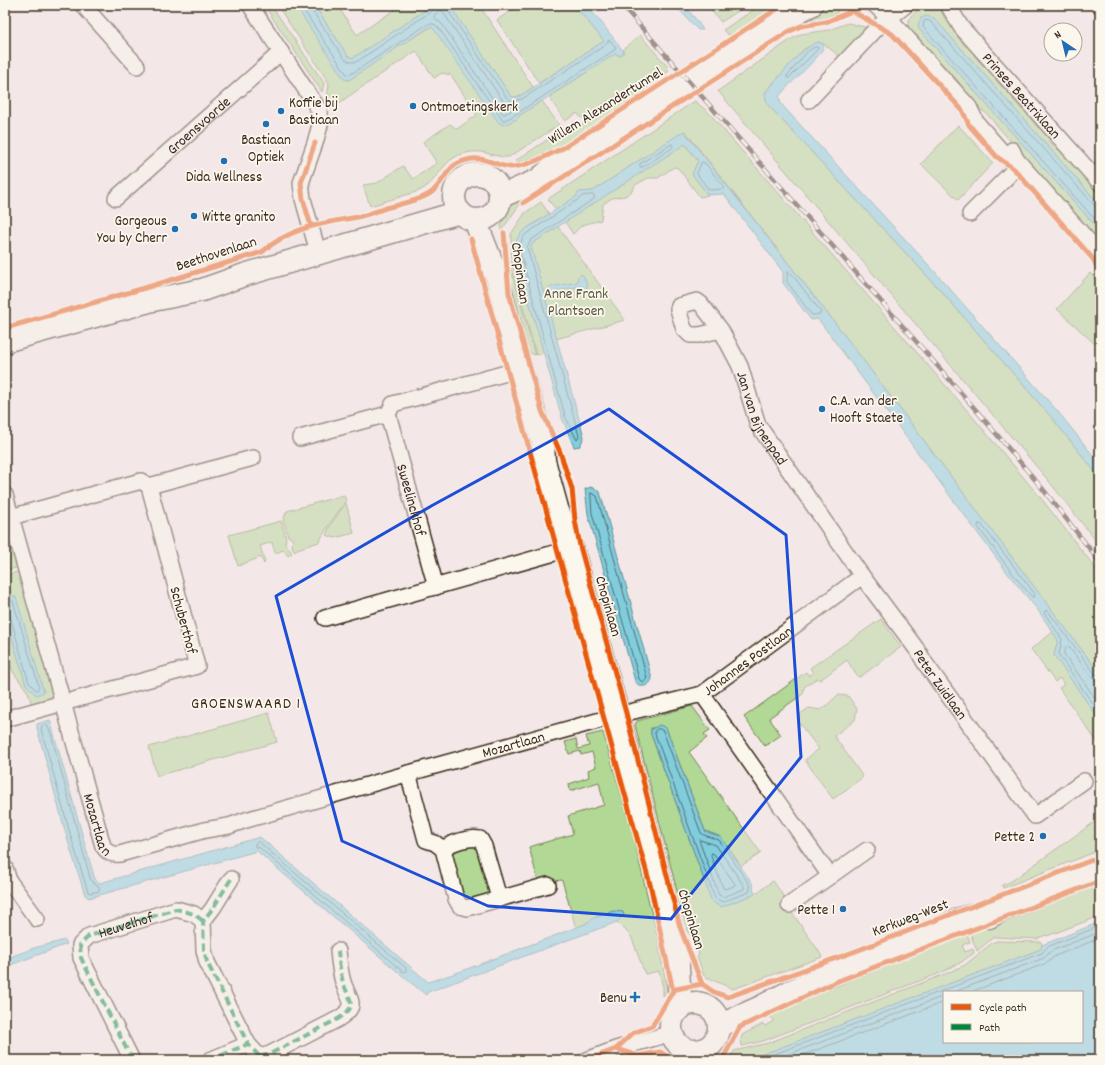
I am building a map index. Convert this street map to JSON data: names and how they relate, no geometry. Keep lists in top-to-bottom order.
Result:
{
  "streets": {
    "main road": [
      "Willem Alexandertunnel",
      "Beethovenlaan",
      "Chopinlaan",
      "Kerkweg-West"
    ],
    "street": [
      "Prinses Beatrixlaan",
      "Groensvoorde",
      "Jan van Bijnenpad",
      "Sweelinckhof",
      "Schuberthof",
      "Johannes Postlaan",
      "Peter Zuidlaan",
      "Mozartlaan",
      "Heuvelhof"
    ]
  },
  "crossings": [
    ["Willem Alexandertunnel", "Beethovenlaan"],
    ["Willem Alexandertunnel", "Chopinlaan"],
    ["Beethovenlaan", "Chopinlaan"],
    ["Chopinlaan", "Johannes Postlaan"],
    ["Chopinlaan", "Mozartlaan"],
    ["Chopinlaan", "Kerkweg-West"],
    ["Jan van Bijnenpad", "Peter Zuidlaan"],
    ["Schuberthof", "Mozartlaan"],
    ["Johannes Postlaan", "Peter Zuidlaan"],
    ["Johannes Postlaan", "Mozartlaan"]
  ],
  "districts": ["GROENSWAARD 1"],
  "parks": ["Anne Frank Plantsoen"],
  "places": {
    "other": [
      "Ontmoetingskerk",
      "Koffie bij Bastiaan",
      "Bastiaan Optiek",
      "Dida Wellness",
      "Witte granito",
      "Gorgeous You by Cherr",
      "C.A. van der Hooft Staete",
      "Pette 2",
      "Pette 1"
    ],
    "health": ["Benu"]
  },
  "legend": ["Cycle path", "Path"],
  "north": "top left"
}
